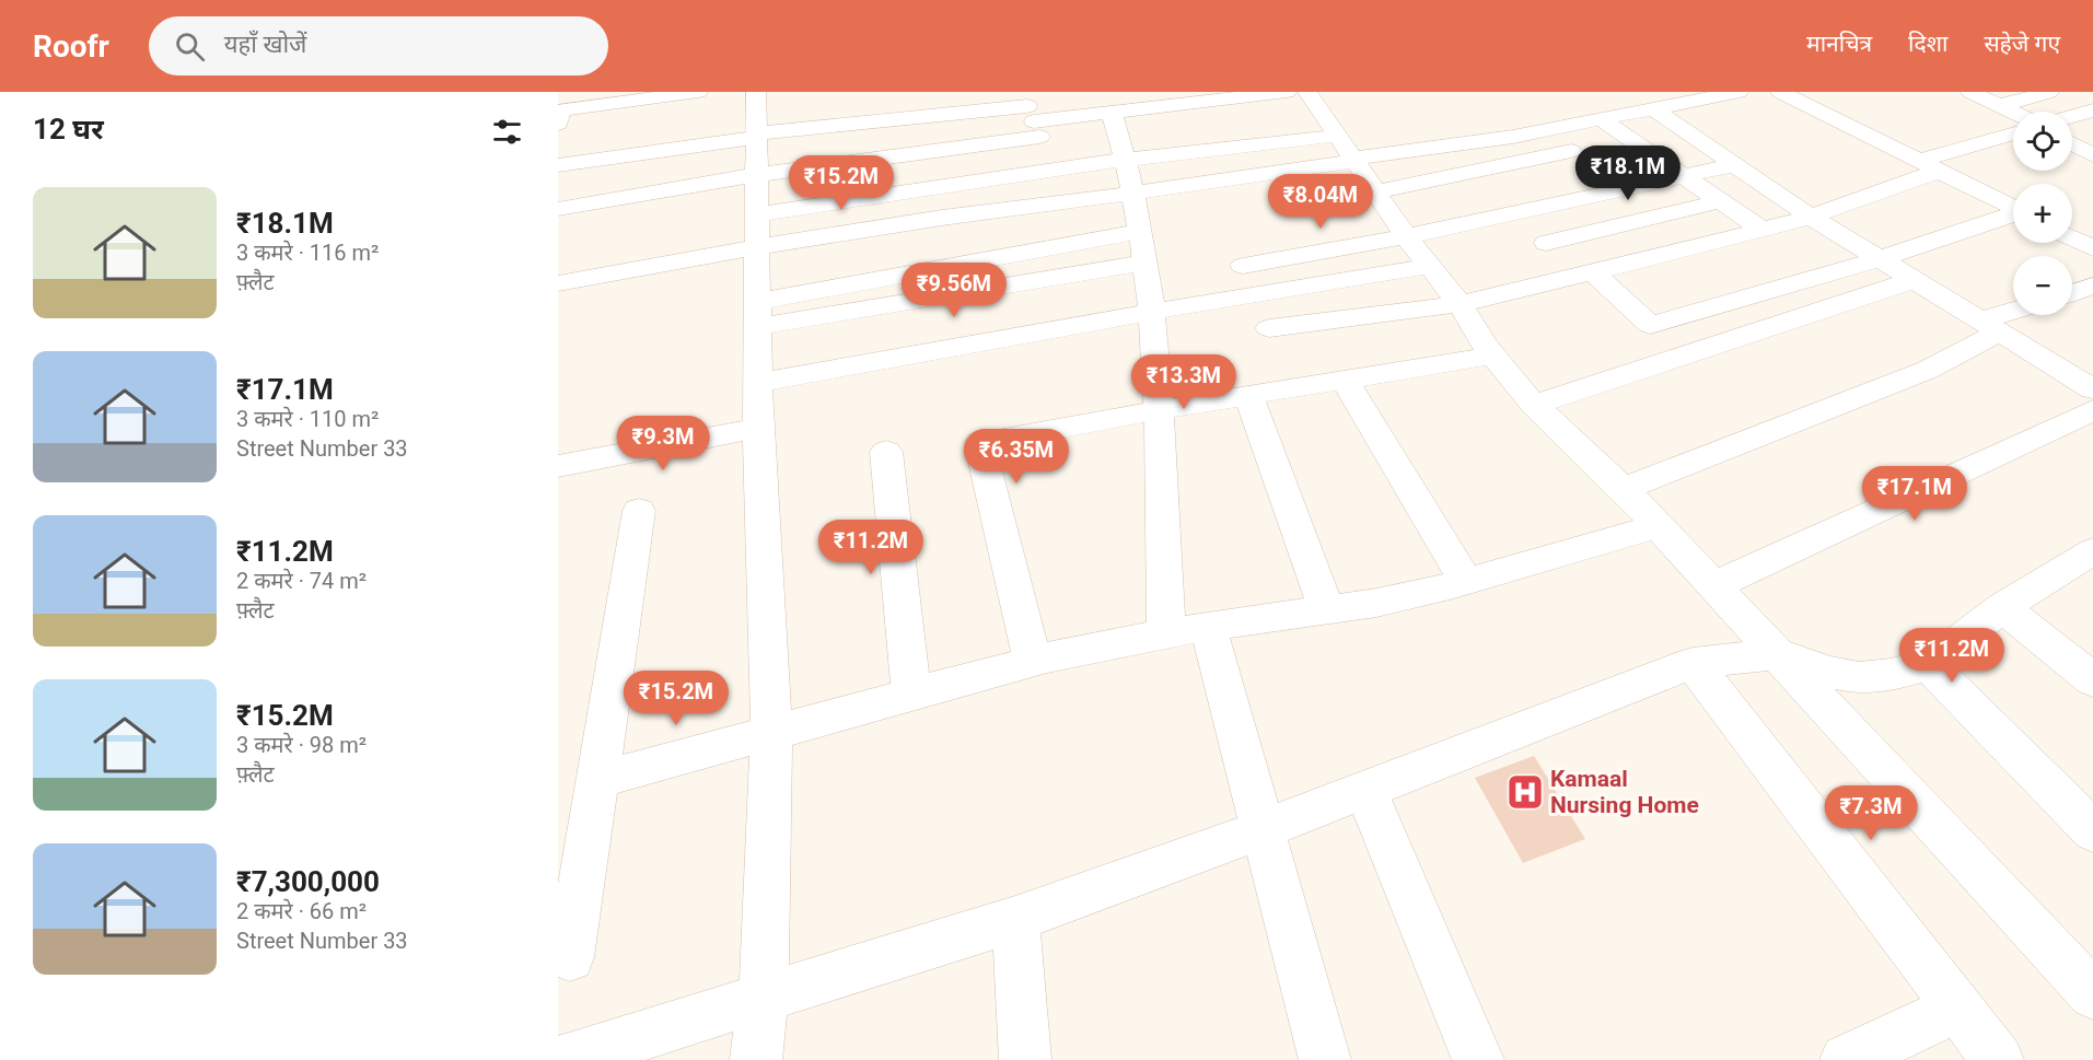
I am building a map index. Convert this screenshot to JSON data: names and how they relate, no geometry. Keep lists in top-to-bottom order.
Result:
{
  "places": {
    "hospital": ["Kamaal Nursing Home"]
  },
  "page": {
    "header": "Roofr",
    "search": "यहाँ खोजें",
    "nav": ["मानचित्र", "दिशा", "सहेजे गए"],
    "heading": "12 घर",
    "map_buttons": ["+", "−"],
    "price": [
      "₹18.1M",
      "₹15.2M",
      "₹8.04M",
      "₹9.56M",
      "₹13.3M",
      "₹9.3M",
      "₹6.35M",
      "₹17.1M",
      "₹11.2M",
      "₹11.2M",
      "₹15.2M",
      "₹7.3M"
    ],
    "list": [
      {
        "name": "₹18.1M",
        "note": "3 कमरे · 116 m² · फ़्लैट"
      },
      {
        "name": "₹17.1M",
        "note": "3 कमरे · 110 m² · Street Number 33"
      },
      {
        "name": "₹11.2M",
        "note": "2 कमरे · 74 m² · फ़्लैट"
      },
      {
        "name": "₹15.2M",
        "note": "3 कमरे · 98 m² · फ़्लैट"
      },
      {
        "name": "₹7,300,000",
        "note": "2 कमरे · 66 m² · Street Number 33"
      }
    ]
  }
}
